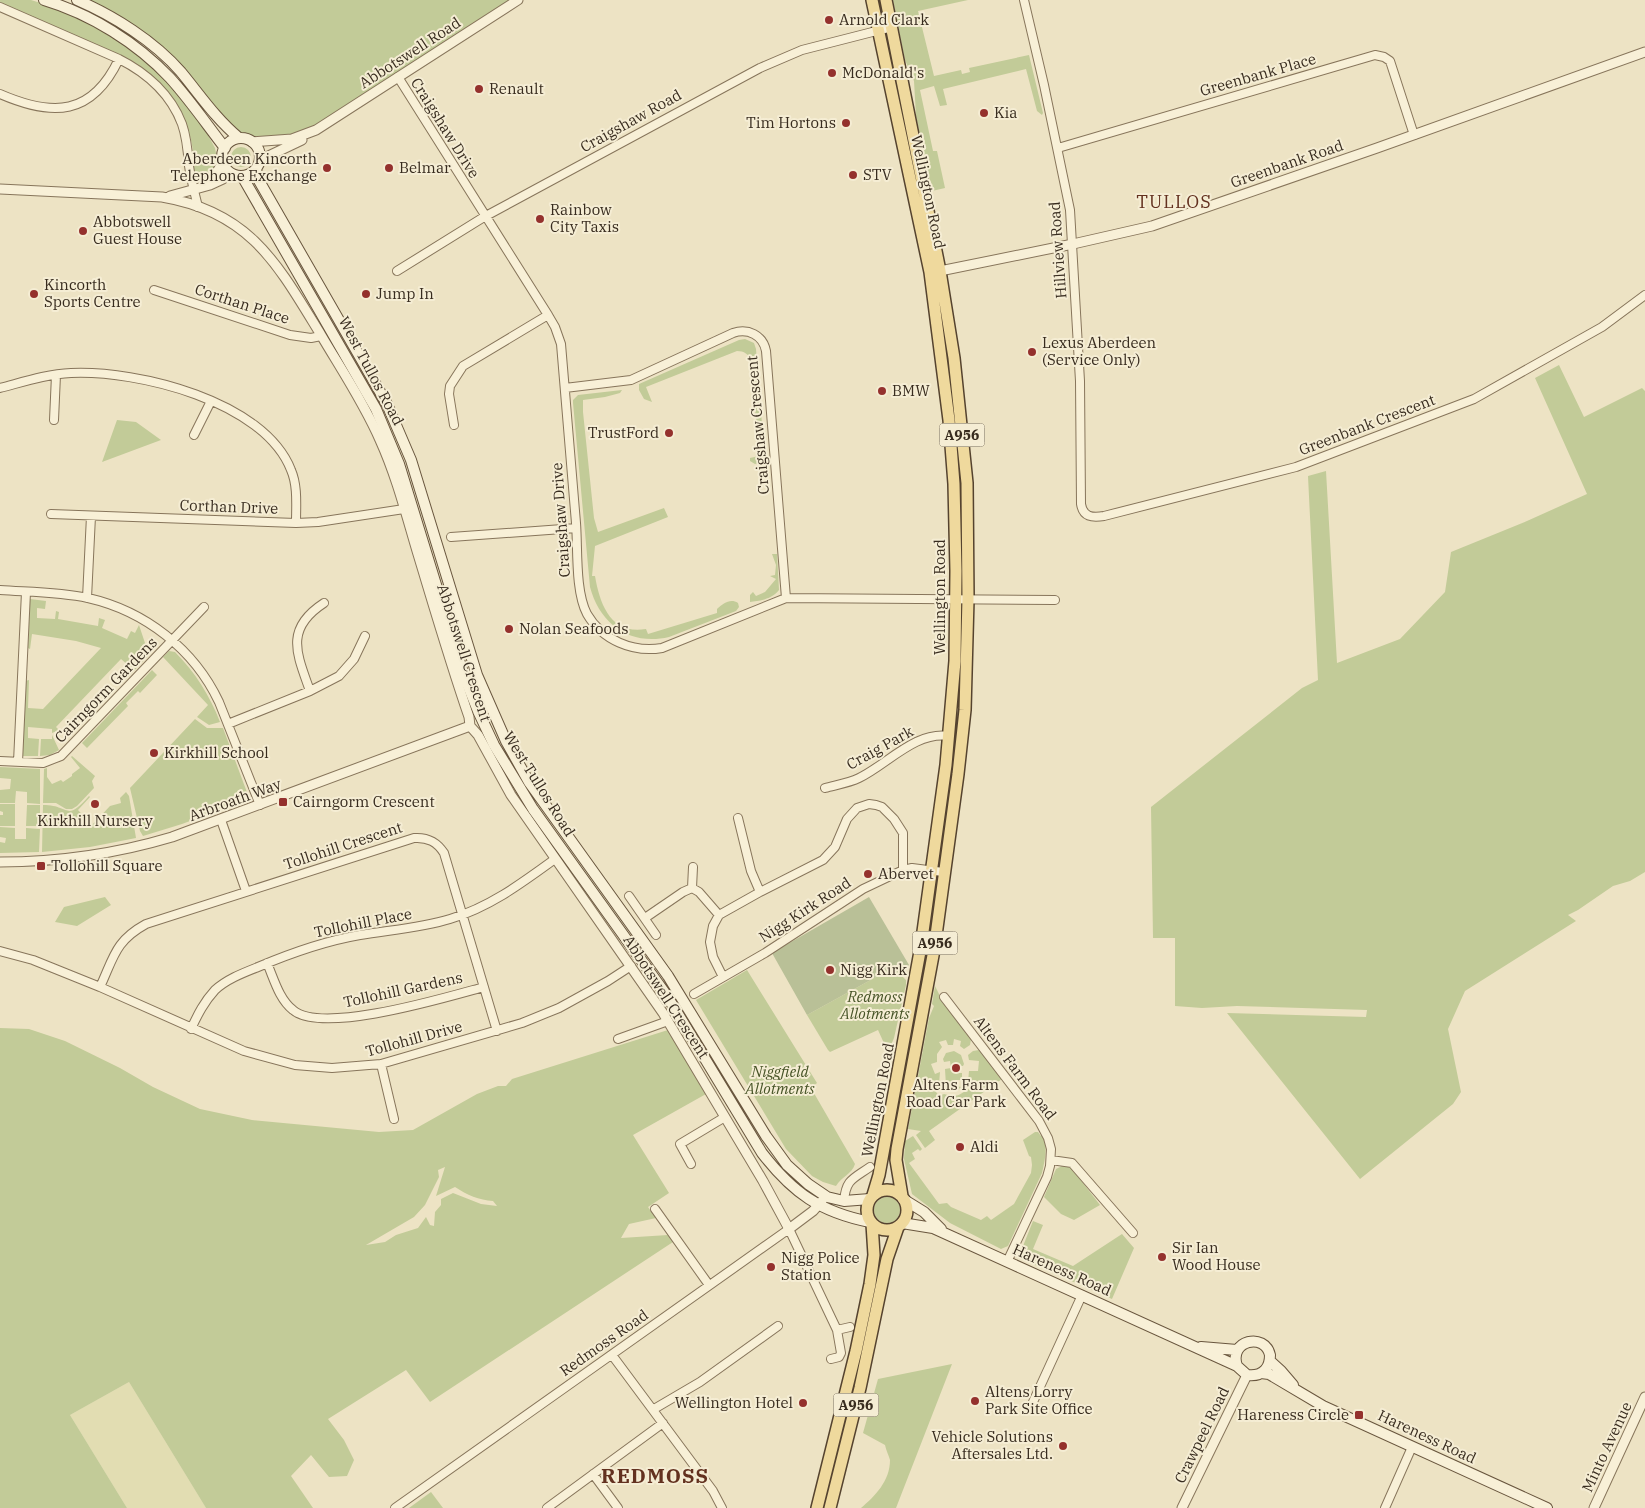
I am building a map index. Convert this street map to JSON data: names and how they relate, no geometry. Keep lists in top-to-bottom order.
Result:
{
  "streets": {
    "main road": [
      "Wellington Road",
      "West Tullos Road",
      "A956",
      "Hareness Road"
    ],
    "street": [
      "Abbotswell Road",
      "Greenbank Place",
      "Craigshaw Road",
      "Craigshaw Drive",
      "Greenbank Road",
      "Hillview Road",
      "Corthan Place",
      "Craigshaw Crescent",
      "Greenbank Crescent",
      "Corthan Drive",
      "Abbotswell Crescent",
      "Cairngorm Gardens",
      "Craig Park",
      "Arbroath Way",
      "Tollohill Crescent",
      "Nigg Kirk Road",
      "Tollohill Place",
      "Tollohill Gardens",
      "Tollohill Drive",
      "Altens Farm Road",
      "Redmoss Road",
      "Crawpeel Road",
      "Minto Avenue"
    ]
  },
  "crossings": [
    ["Abbotswell Road", "Craigshaw Drive"],
    ["Greenbank Place", "Greenbank Road"],
    ["Greenbank Place", "Hillview Road"],
    ["Craigshaw Road", "Craigshaw Drive"],
    ["Craigshaw Road", "Wellington Road"],
    ["Craigshaw Drive", "Wellington Road"],
    ["Craigshaw Drive", "Craigshaw Crescent"],
    ["Greenbank Road", "Wellington Road"],
    ["Greenbank Road", "Hillview Road"],
    ["Wellington Road", "West Tullos Road"],
    ["Wellington Road", "A956"],
    ["Wellington Road", "Craig Park"],
    ["Wellington Road", "Nigg Kirk Road"],
    ["Wellington Road", "Hareness Road"],
    ["Hillview Road", "Greenbank Crescent"],
    ["Corthan Place", "Abbotswell Crescent"],
    ["West Tullos Road", "A956"],
    ["West Tullos Road", "Abbotswell Crescent"],
    ["West Tullos Road", "Hareness Road"],
    ["West Tullos Road", "Redmoss Road"],
    ["A956", "Hareness Road"],
    ["Corthan Drive", "Abbotswell Crescent"],
    ["Abbotswell Crescent", "Arbroath Way"],
    ["Abbotswell Crescent", "Tollohill Place"],
    ["Abbotswell Crescent", "Tollohill Drive"],
    ["Abbotswell Crescent", "Redmoss Road"],
    ["Tollohill Crescent", "Tollohill Place"],
    ["Tollohill Crescent", "Tollohill Gardens"],
    ["Tollohill Crescent", "Tollohill Drive"],
    ["Tollohill Place", "Tollohill Gardens"],
    ["Tollohill Place", "Tollohill Drive"],
    ["Altens Farm Road", "Hareness Road"],
    ["Hareness Road", "Crawpeel Road"]
  ],
  "districts": ["TULLOS", "REDMOSS"],
  "parks": ["Redmoss Allotments", "Niggfield Allotments"],
  "places": {
    "other": [
      "Arnold Clark",
      "McDonald's",
      "Renault",
      "Kia",
      "Tim Hortons",
      "Aberdeen Kincorth Telephone Exchange",
      "Belmar",
      "STV",
      "Rainbow City Taxis",
      "Abbotswell Guest House",
      "Kincorth Sports Centre",
      "Jump In",
      "Lexus Aberdeen (Service Only)",
      "BMW",
      "TrustFord",
      "Nolan Seafoods",
      "Kirkhill School",
      "Kirkhill Nursery",
      "Abervet",
      "Nigg Kirk",
      "Altens Farm Road Car Park",
      "Aldi",
      "Sir Ian Wood House",
      "Nigg Police Station",
      "Altens Lorry Park Site Office",
      "Wellington Hotel",
      "Vehicle Solutions Aftersales Ltd."
    ],
    "transit": ["Cairngorm Crescent", "Tollohill Square", "Hareness Circle"]
  }
}
